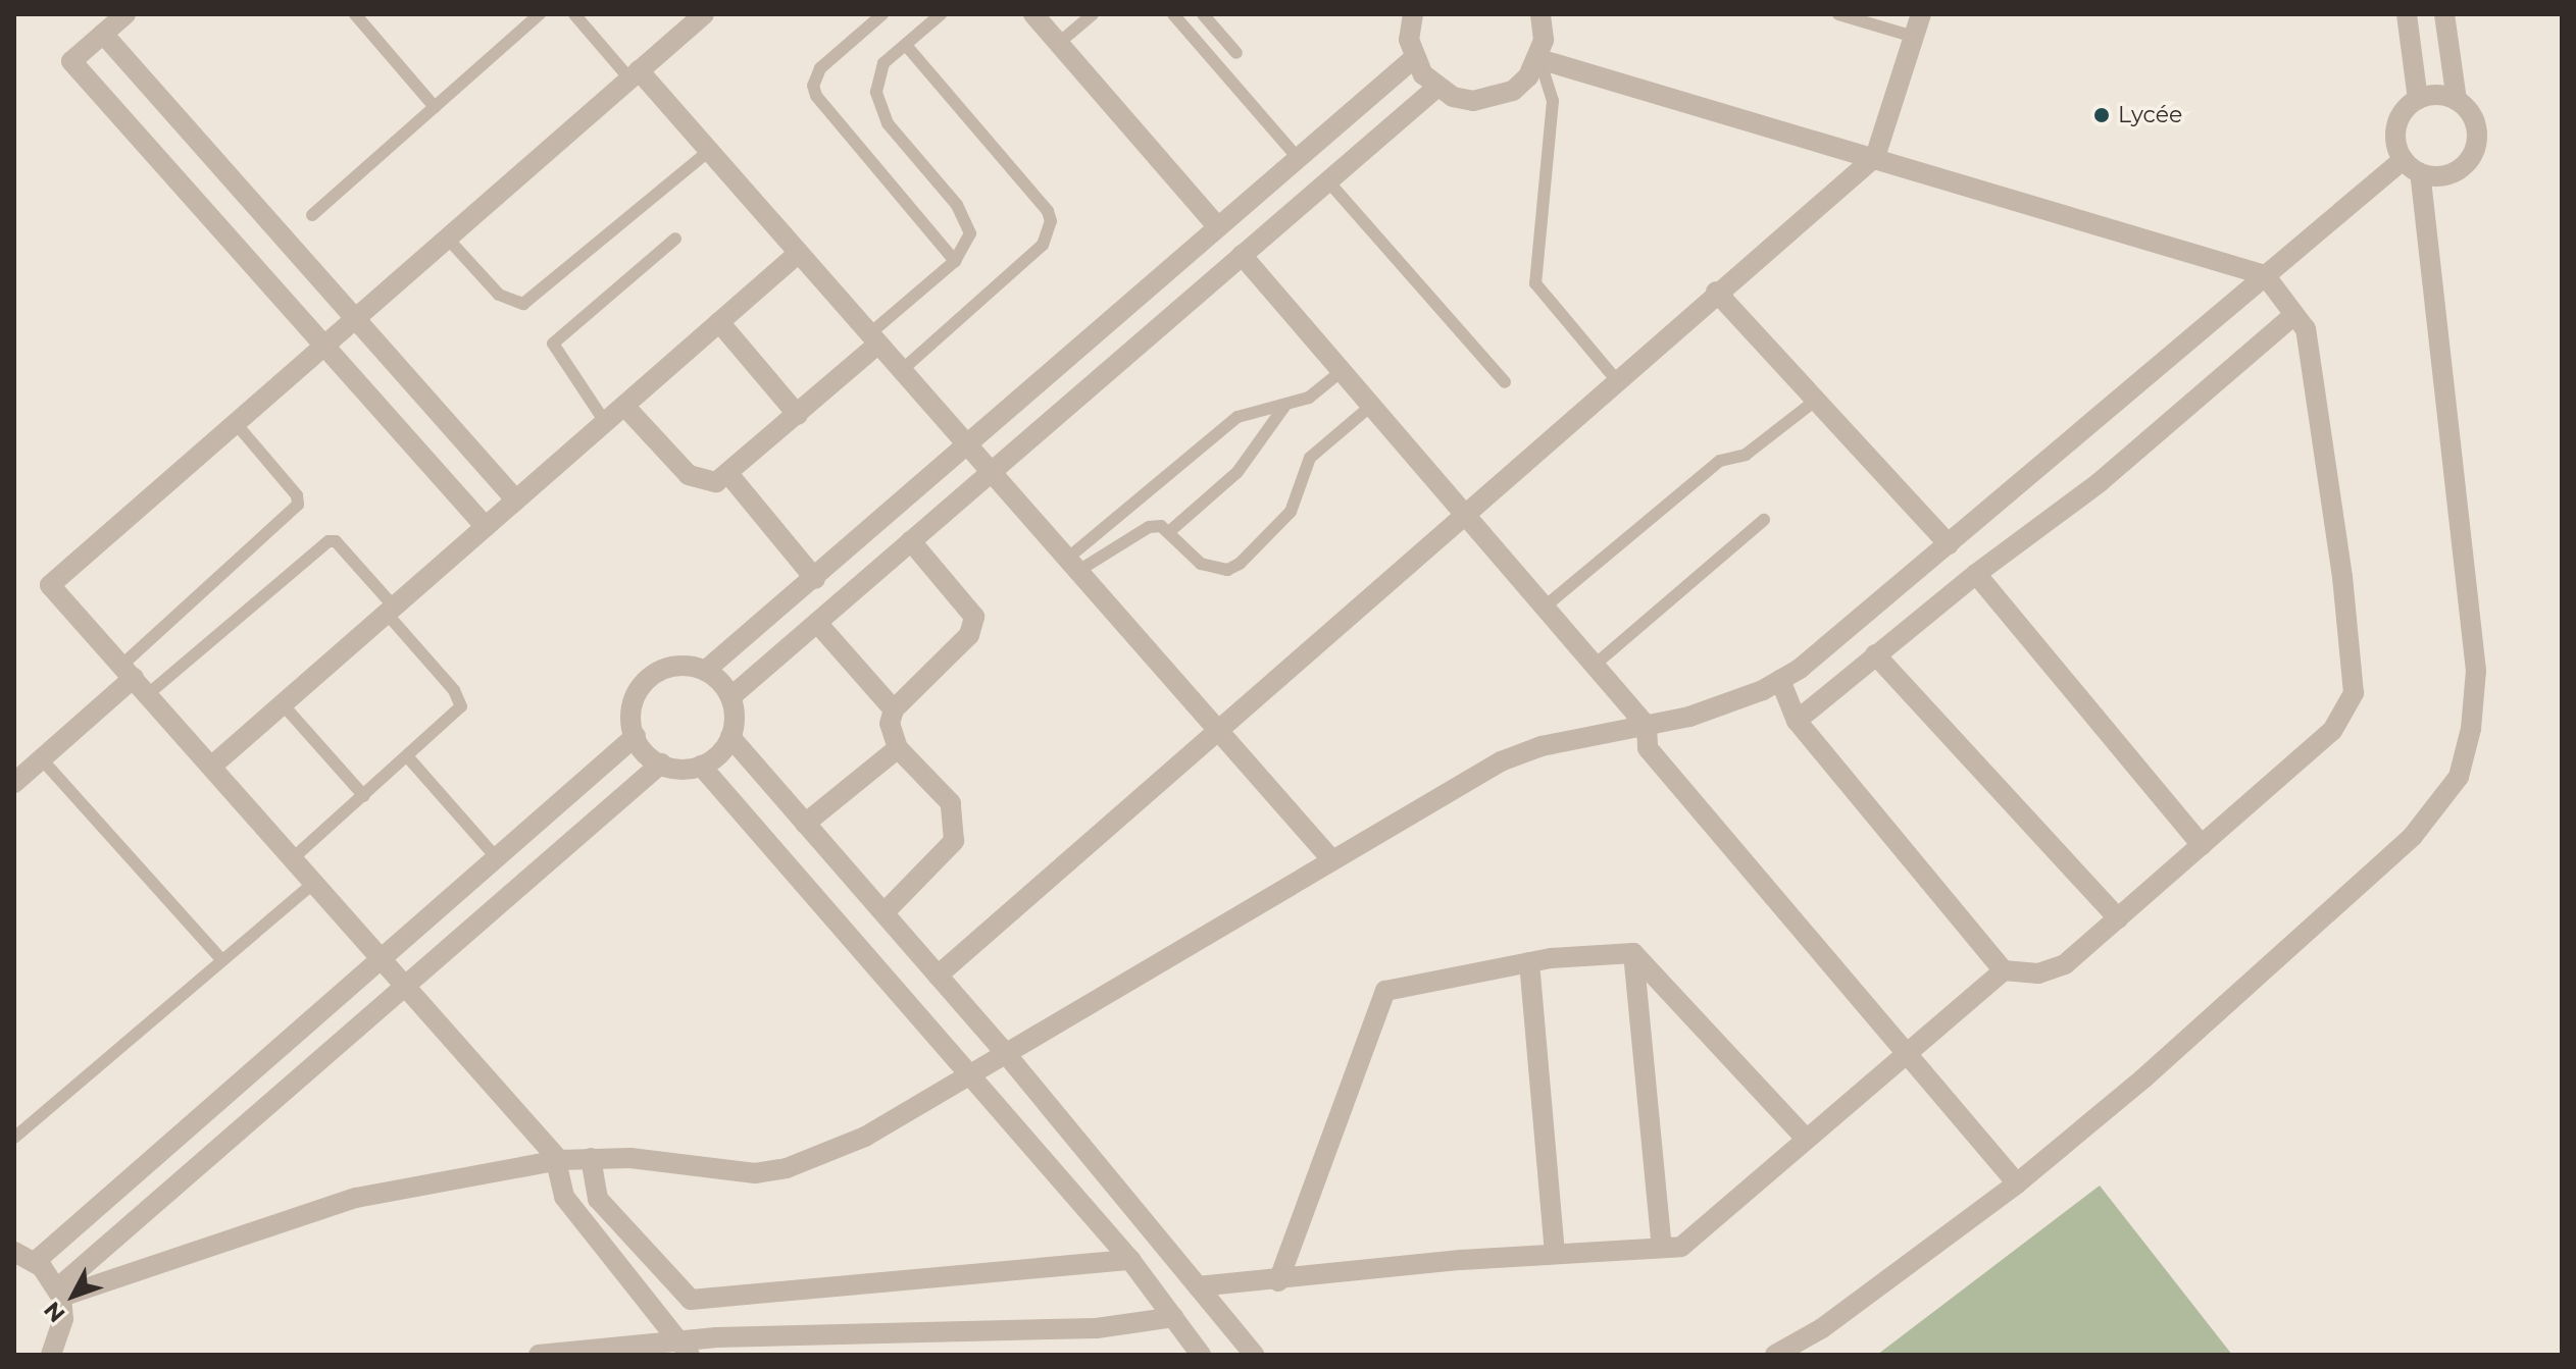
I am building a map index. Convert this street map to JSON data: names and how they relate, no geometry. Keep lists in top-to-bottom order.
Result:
{
  "places": ["Lycée"],
  "north": "bottom left"
}
